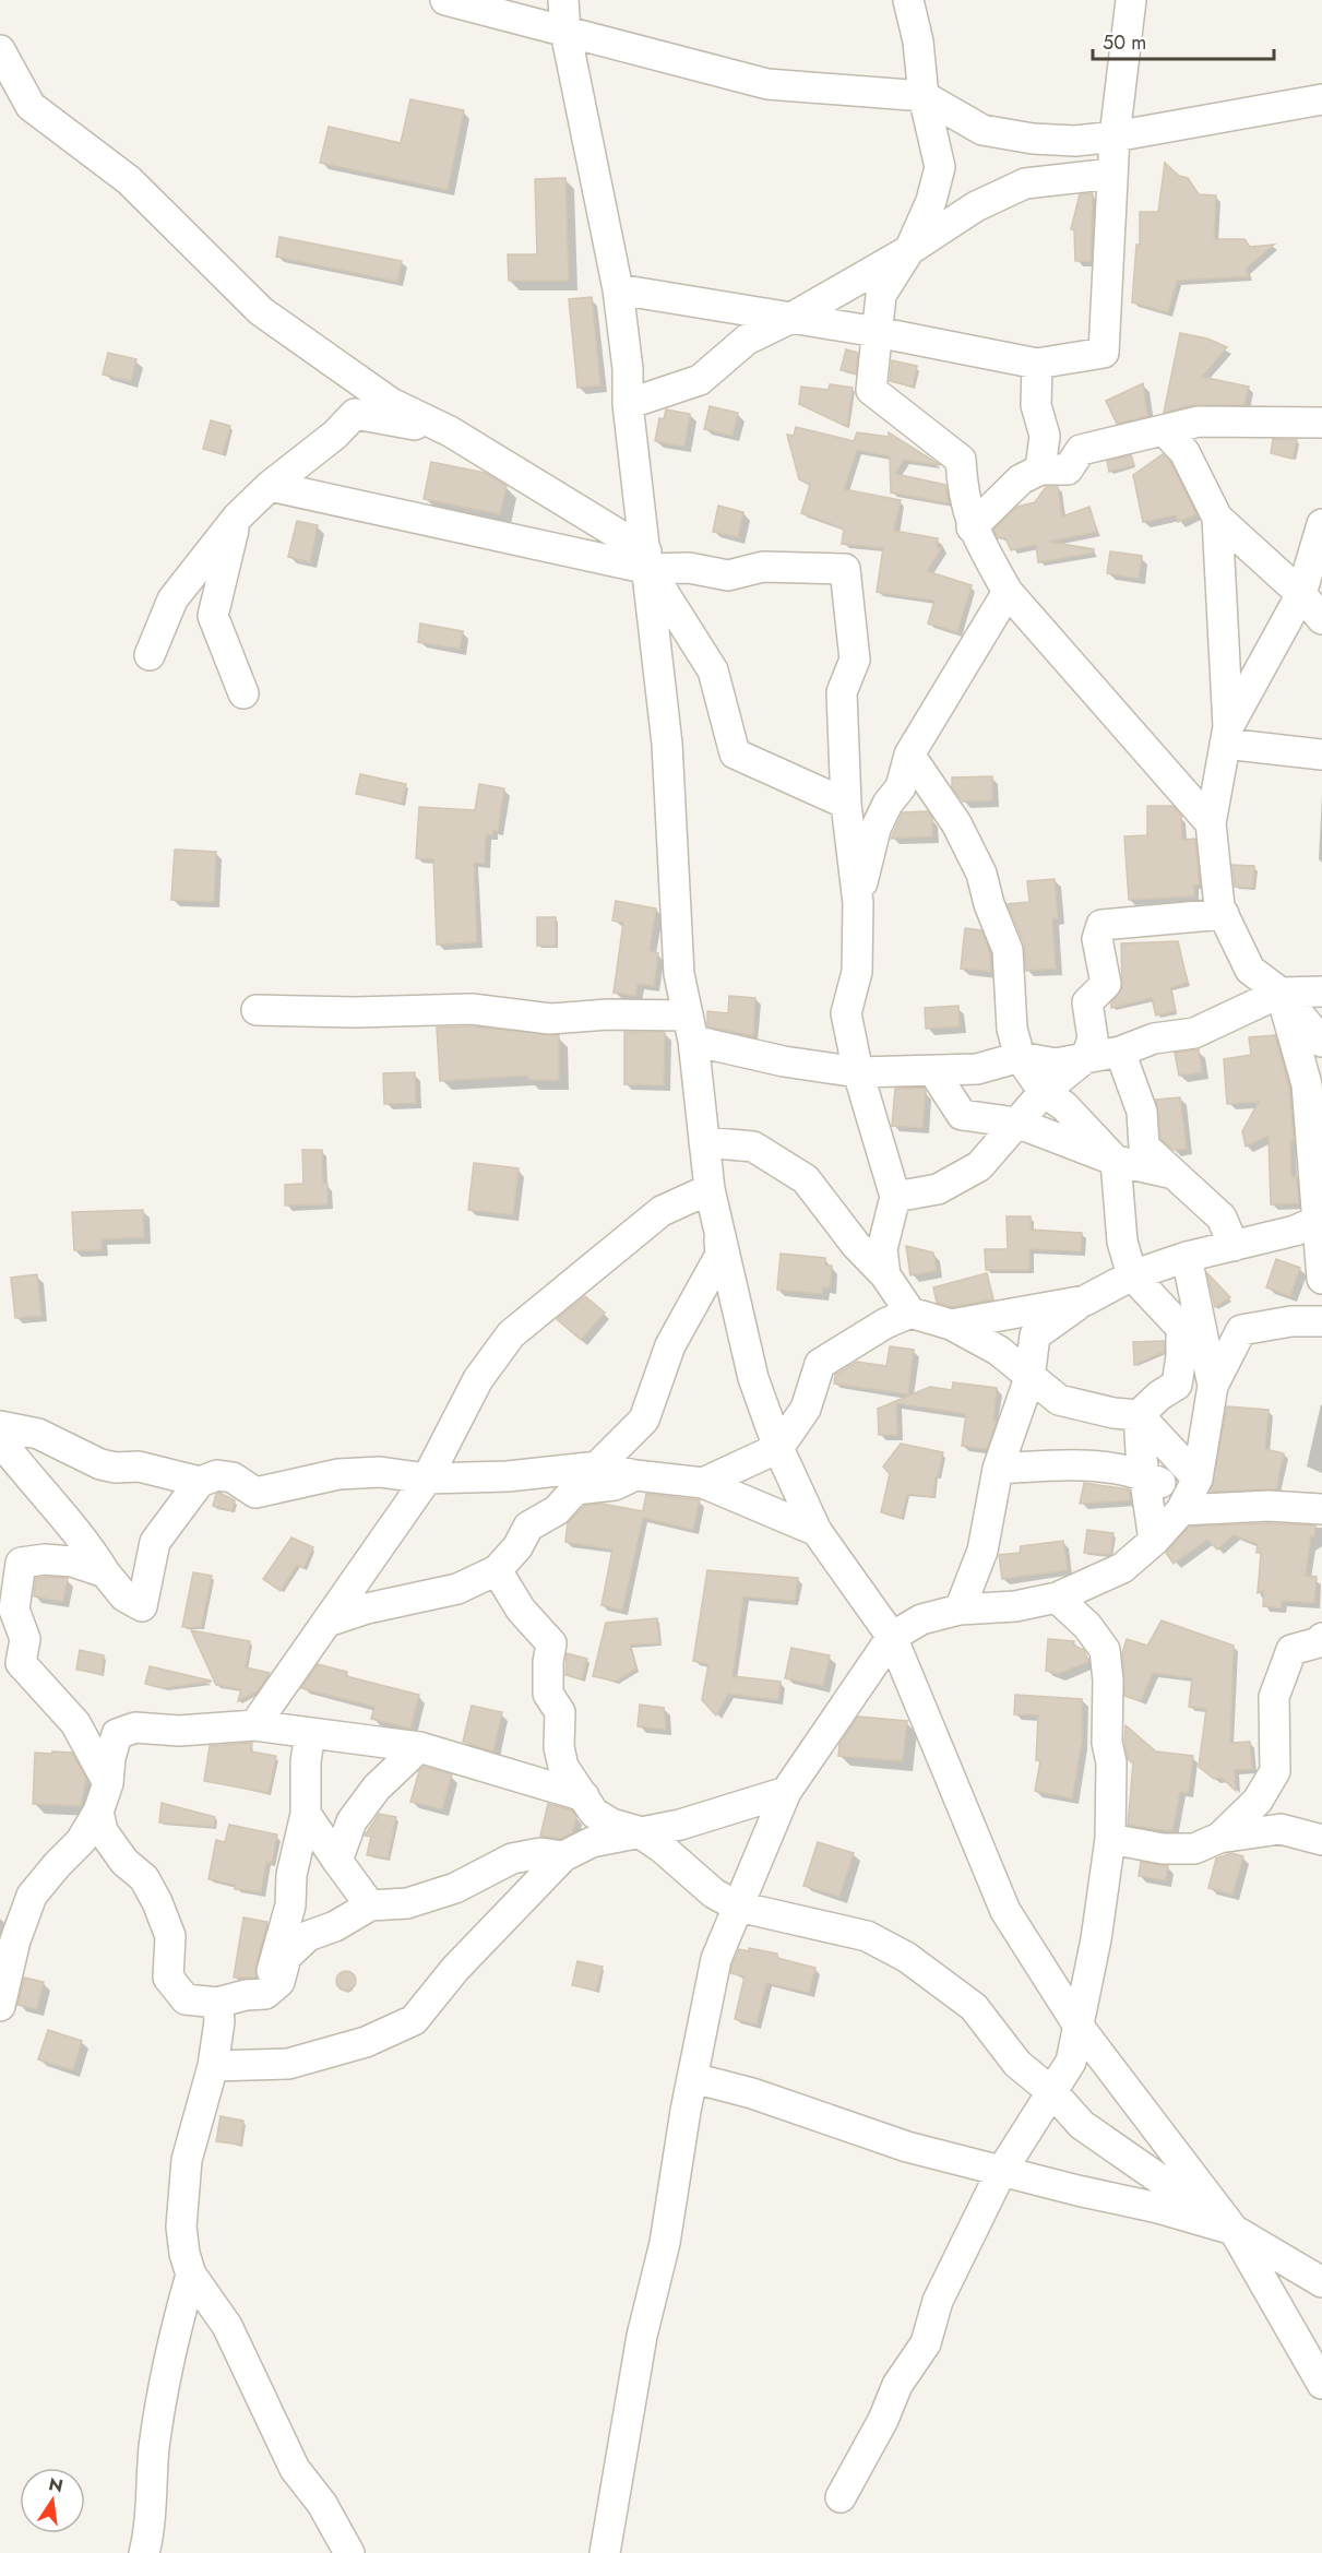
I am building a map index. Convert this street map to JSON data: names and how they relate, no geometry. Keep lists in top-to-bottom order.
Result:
{
  "scale_bar": "50 m",
  "north": "top"
}
